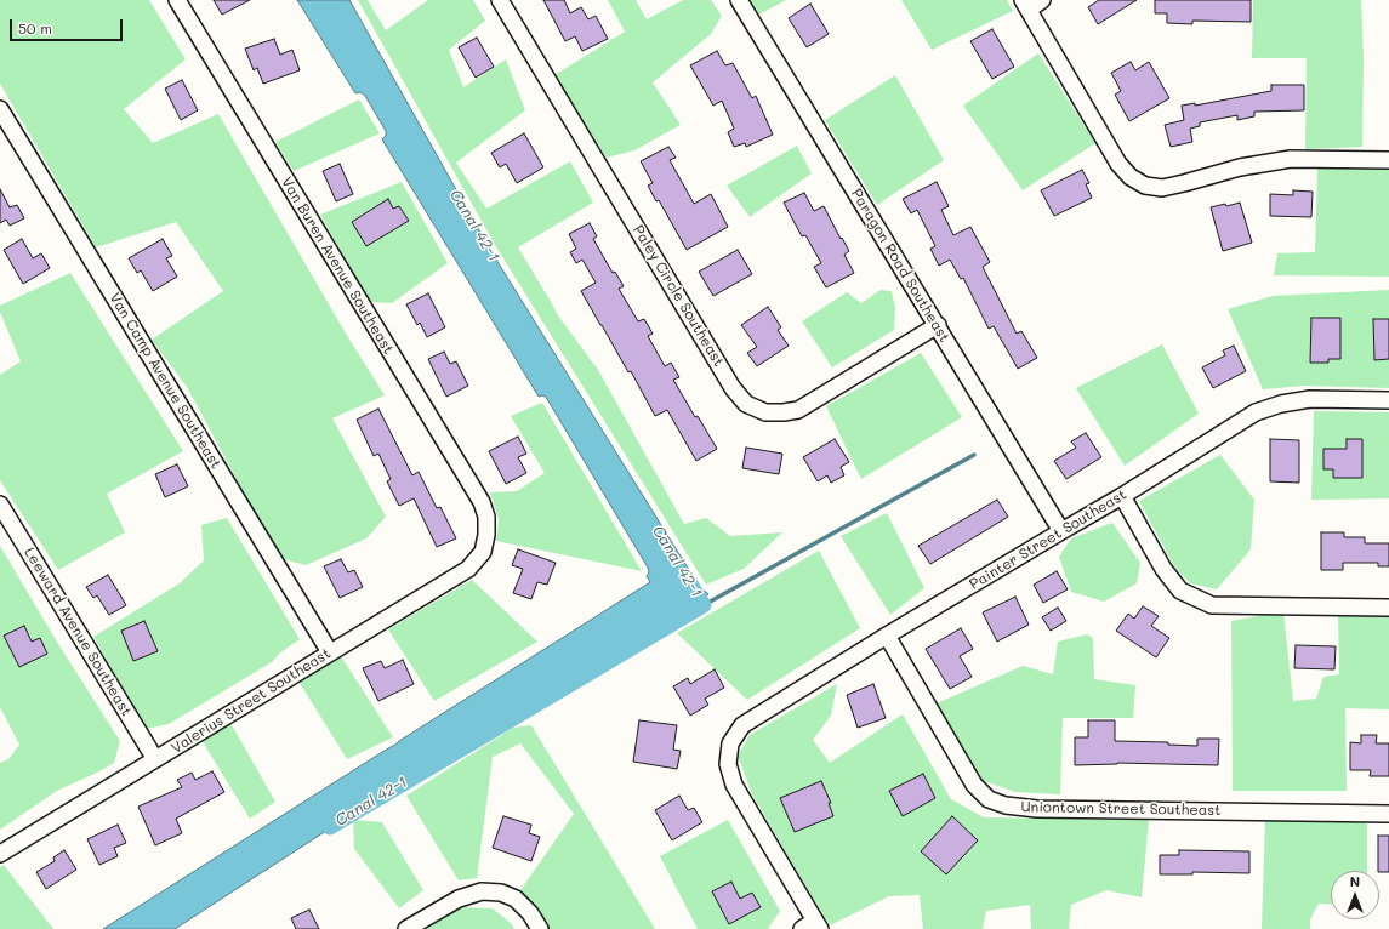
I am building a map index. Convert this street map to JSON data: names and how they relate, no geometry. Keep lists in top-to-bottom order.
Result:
{
  "streets": {
    "street": [
      "Van Buren Avenue Southeast",
      "Paragon Road Southeast",
      "Paley Circle Southeast",
      "Van Camp Avenue Southeast",
      "Painter Street Southeast",
      "Leeward Avenue Southeast",
      "Valerius Street Southeast",
      "Uniontown Street Southeast"
    ]
  },
  "crossings": [
    ["Van Buren Avenue Southeast", "Valerius Street Southeast"],
    ["Paragon Road Southeast", "Paley Circle Southeast"],
    ["Paragon Road Southeast", "Painter Street Southeast"],
    ["Van Camp Avenue Southeast", "Valerius Street Southeast"],
    ["Painter Street Southeast", "Uniontown Street Southeast"],
    ["Leeward Avenue Southeast", "Valerius Street Southeast"]
  ],
  "water": ["Canal 42-1"],
  "scale_bar": "50 m",
  "north": "top"
}
